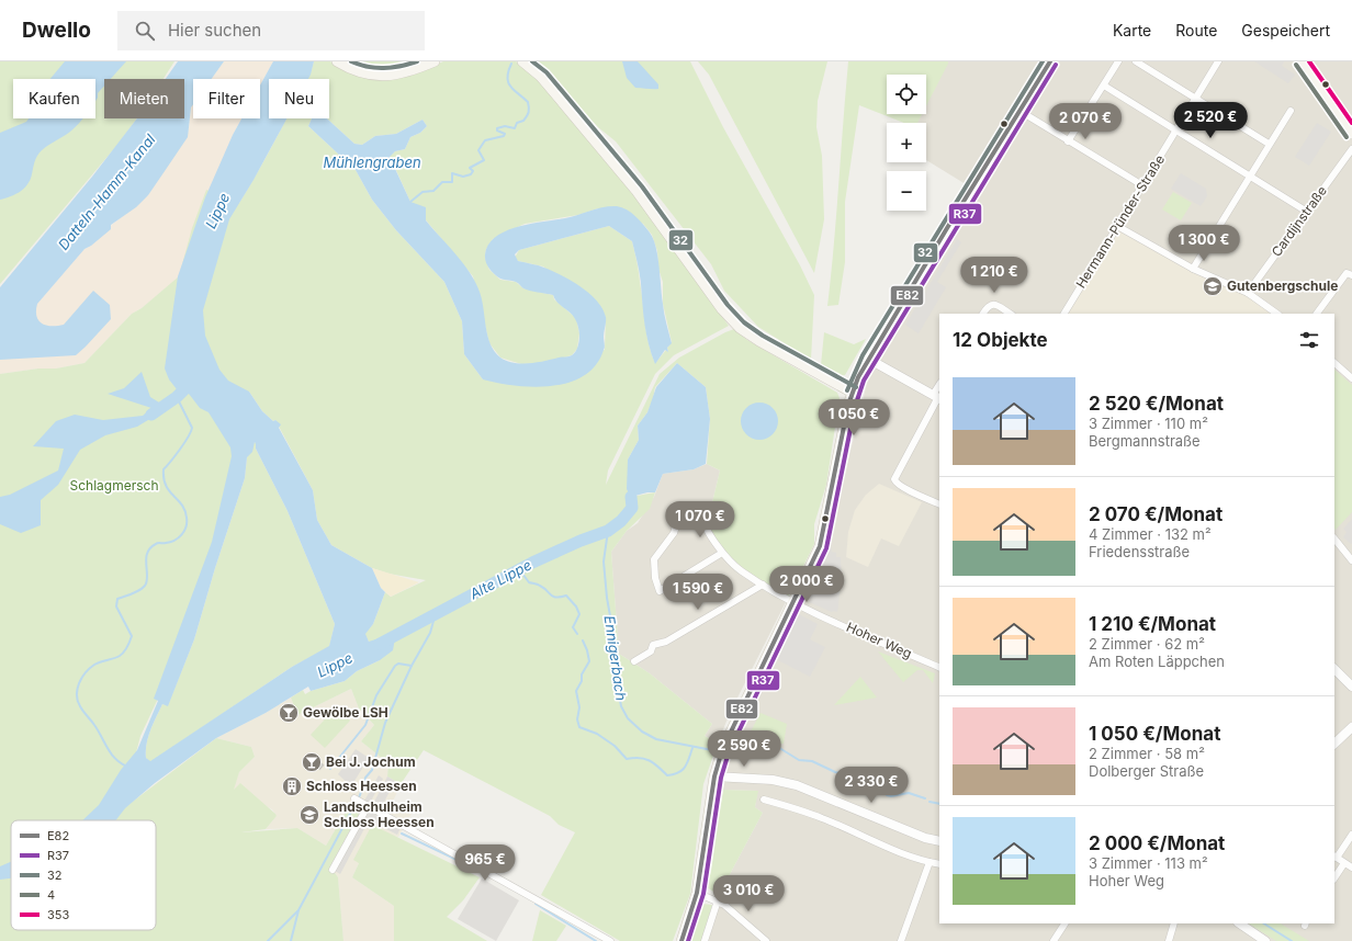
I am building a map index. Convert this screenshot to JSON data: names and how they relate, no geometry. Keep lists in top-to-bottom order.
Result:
{
  "streets": {
    "street": ["Hermann-Pünder-Straße", "Cardijnstraße", "Hoher Weg"]
  },
  "water": [
    "Mühlengraben",
    "Datteln-Hamm-Kanal",
    "Lippe",
    "Alte Lippe",
    "Ennigerbach"
  ],
  "parks": ["Schlagmersch"],
  "places": {
    "school or university": ["Gutenbergschule", "Landschulheim Schloss Heessen"],
    "bar": ["Gewölbe LSH", "Bei J. Jochum"],
    "building": ["Schloss Heessen"]
  },
  "lines": [
    "transit line E82",
    "transit line 32",
    "transit line 353",
    "transit line R37",
    "transit line 4"
  ],
  "legend": [
    "E82",
    "R37",
    "32",
    "4",
    "353"
  ],
  "page": {
    "header": "Dwello",
    "search": "Hier suchen",
    "nav": ["Karte", "Route", "Gespeichert"],
    "map_buttons": ["+", "−"],
    "chip": [
      "Kaufen",
      "Mieten",
      "Filter",
      "Neu"
    ],
    "price": [
      "2 520 €",
      "2 070 €",
      "1 300 €",
      "1 210 €",
      "1 050 €",
      "1 070 €",
      "2 000 €",
      "1 590 €",
      "2 590 €",
      "2 330 €",
      "965 €",
      "3 010 €"
    ],
    "heading": "12 Objekte",
    "list": [
      {
        "name": "2 520 €/Monat",
        "note": "3 Zimmer · 110 m² · Bergmannstraße"
      },
      {
        "name": "2 070 €/Monat",
        "note": "4 Zimmer · 132 m² · Friedensstraße"
      },
      {
        "name": "1 210 €/Monat",
        "note": "2 Zimmer · 62 m² · Am Roten Läppchen"
      },
      {
        "name": "1 050 €/Monat",
        "note": "2 Zimmer · 58 m² · Dolberger Straße"
      },
      {
        "name": "2 000 €/Monat",
        "note": "3 Zimmer · 113 m² · Hoher Weg"
      }
    ]
  }
}
